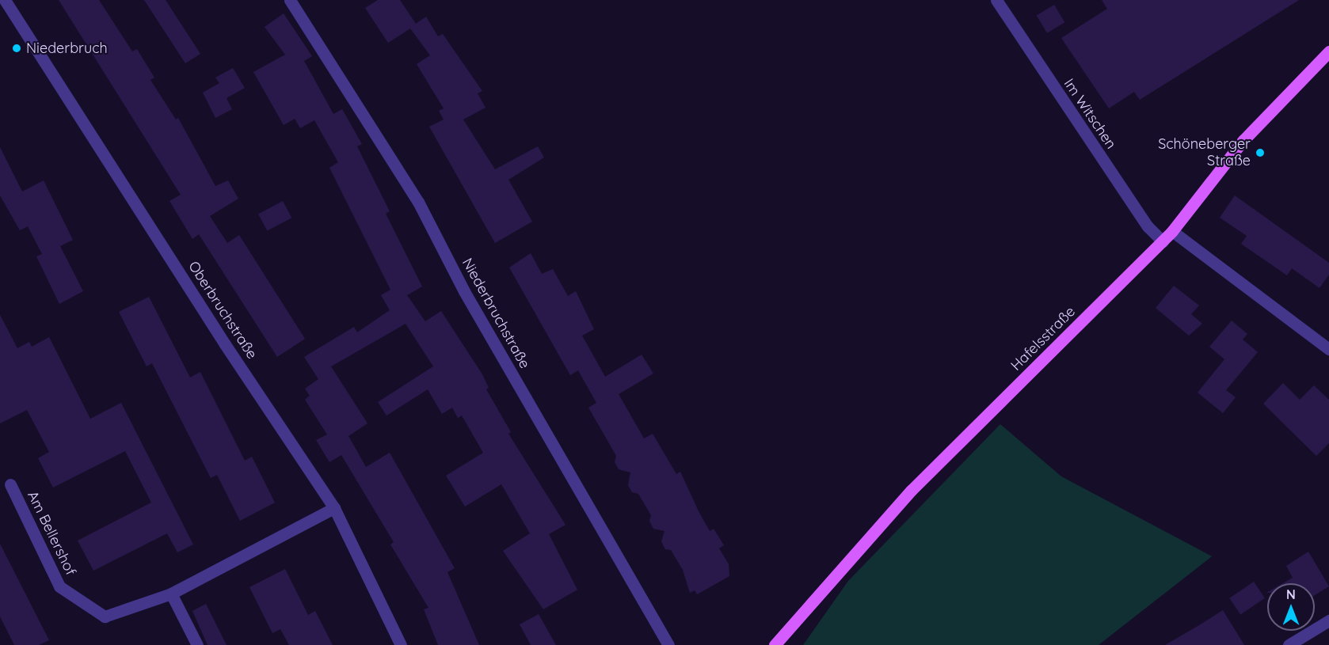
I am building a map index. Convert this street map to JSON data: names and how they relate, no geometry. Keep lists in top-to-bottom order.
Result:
{
  "streets": {
    "main road": ["Hafelsstraße"],
    "street": [
      "Im Witschen",
      "Oberbruchstraße",
      "Niederbruchstraße",
      "Am Bellershof"
    ]
  },
  "crossings": [
    ["Im Witschen", "Hafelsstraße"],
    ["Oberbruchstraße", "Am Bellershof"]
  ],
  "places": ["Niederbruch", "Schöneberger Straße"],
  "north": "top"
}
